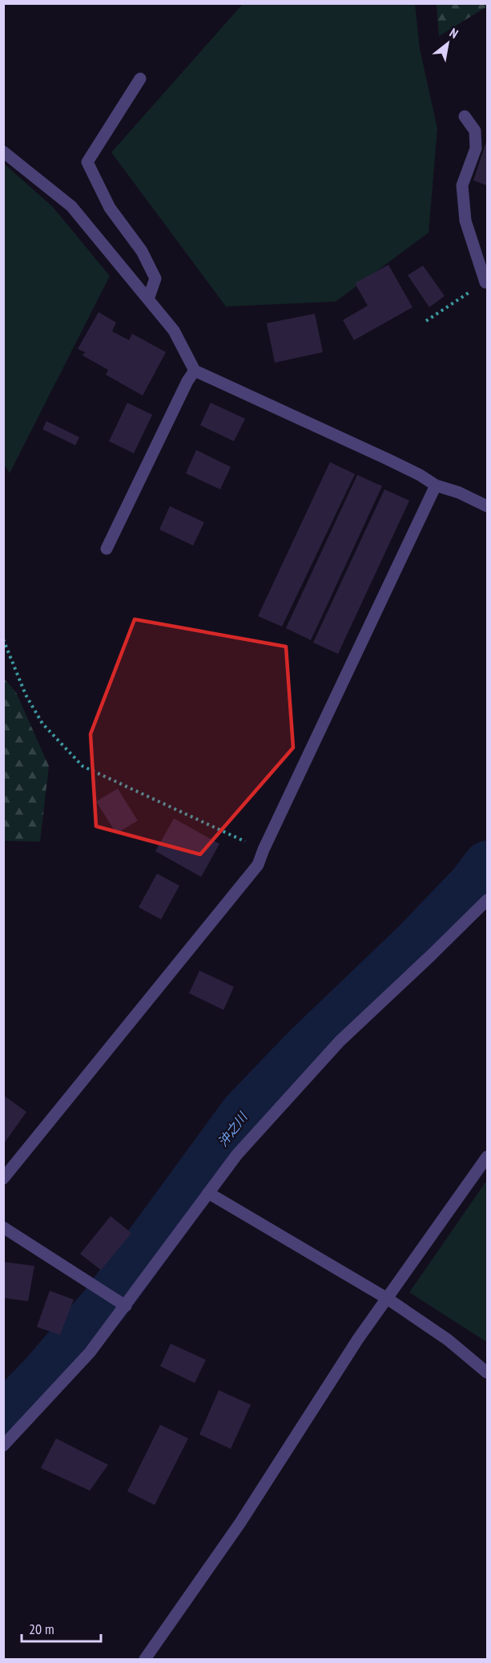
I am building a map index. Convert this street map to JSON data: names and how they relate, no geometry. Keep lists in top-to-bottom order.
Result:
{
  "water": ["沖之川"],
  "scale_bar": "20 m",
  "north": "top right"
}
